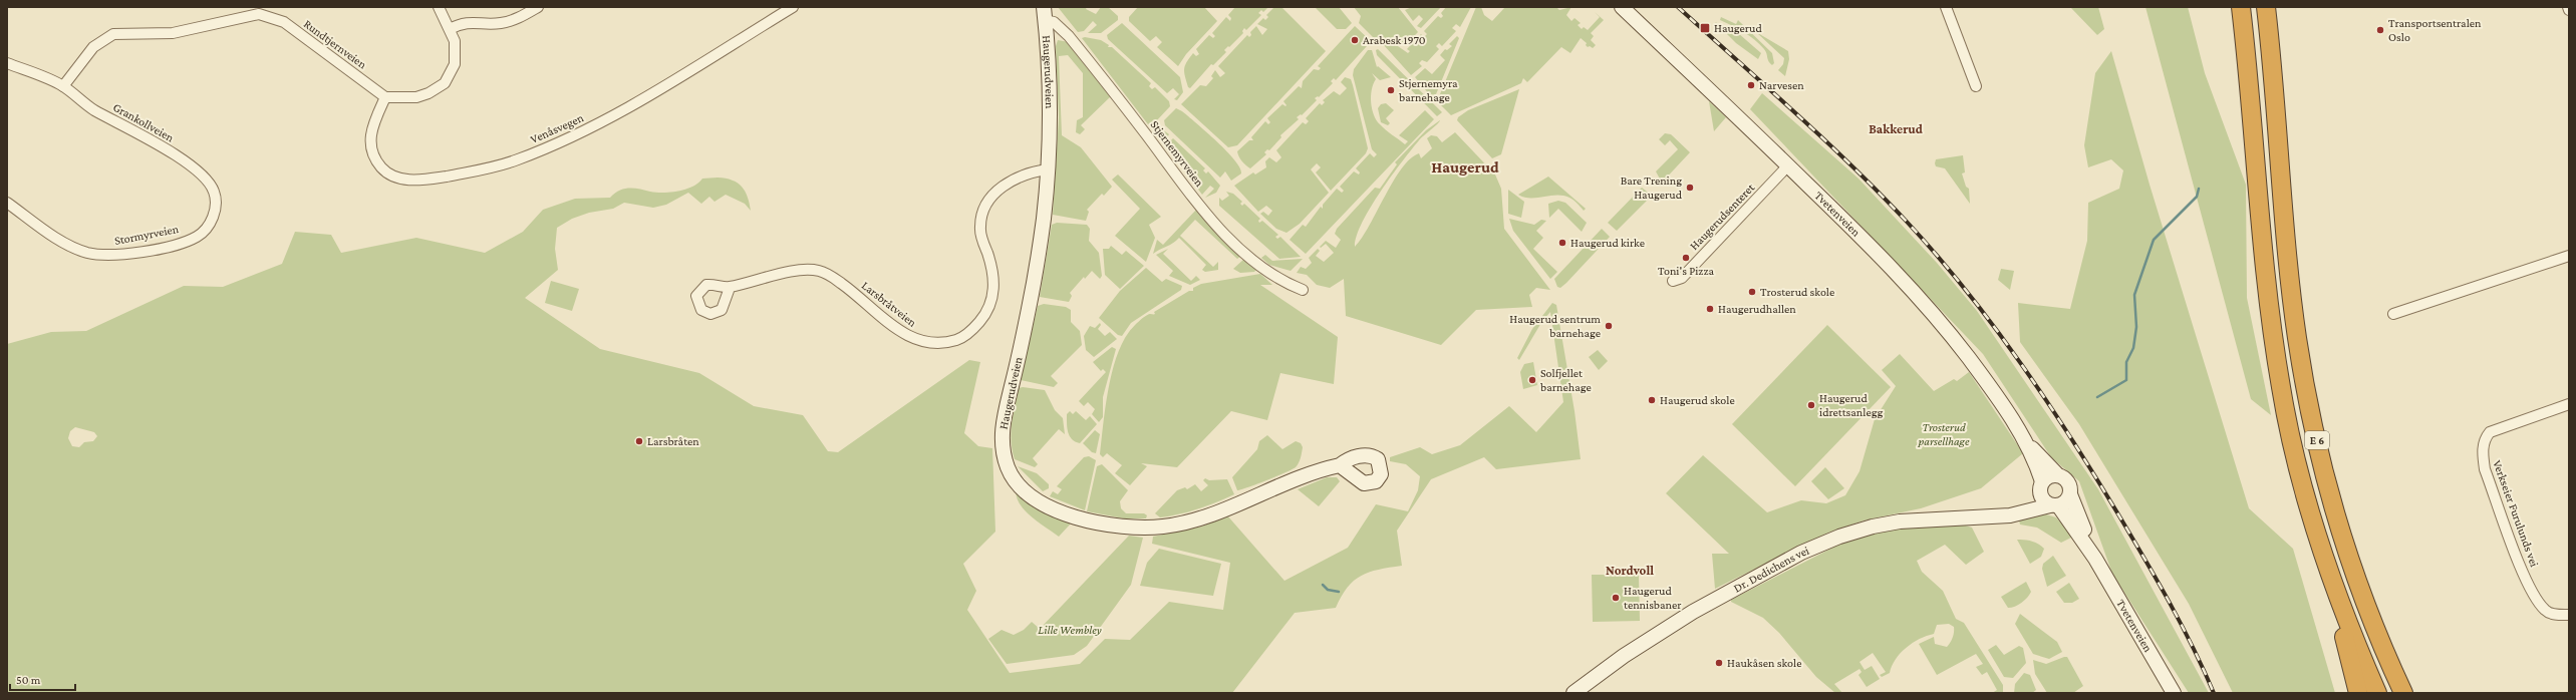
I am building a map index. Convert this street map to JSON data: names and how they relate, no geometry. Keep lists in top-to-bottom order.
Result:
{
  "streets": {
    "highway": ["E 6"],
    "street": [
      "Rundtjernveien",
      "Haugerudveien",
      "Grankollveien",
      "Venåsvegen",
      "Stjernemyrveien",
      "Tvetenveien",
      "Haugerudsenteret",
      "Stormyrveien",
      "Larsbråtveien",
      "Verkseier Furulunds vei",
      "Dr. Dedichens vei"
    ]
  },
  "crossings": [
    ["Rundtjernveien", "Grankollveien"],
    ["Rundtjernveien", "Venåsvegen"],
    ["Haugerudveien", "Stjernemyrveien"],
    ["Haugerudveien", "Larsbråtveien"],
    ["Grankollveien", "Stormyrveien"],
    ["Tvetenveien", "Haugerudsenteret"],
    ["Tvetenveien", "Dr. Dedichens vei"]
  ],
  "districts": ["Bakkerud", "Haugerud", "Nordvoll"],
  "parks": ["Trosterud parsellhage", "Lille Wembley"],
  "places": {
    "transit": ["Haugerud"],
    "other": [
      "Transportsentralen Oslo",
      "Arabesk 1970",
      "Narvesen",
      "Stjernemyra barnehage",
      "Bare Trening Haugerud",
      "Haugerud kirke",
      "Toni's Pizza",
      "Trosterud skole",
      "Haugerudhallen",
      "Haugerud sentrum barnehage",
      "Solfjellet barnehage",
      "Haugerud skole",
      "Haugerud idrettsanlegg",
      "Larsbråten",
      "Haugerud tennisbaner",
      "Haukåsen skole"
    ]
  },
  "scale_bar": "50 m"
}
